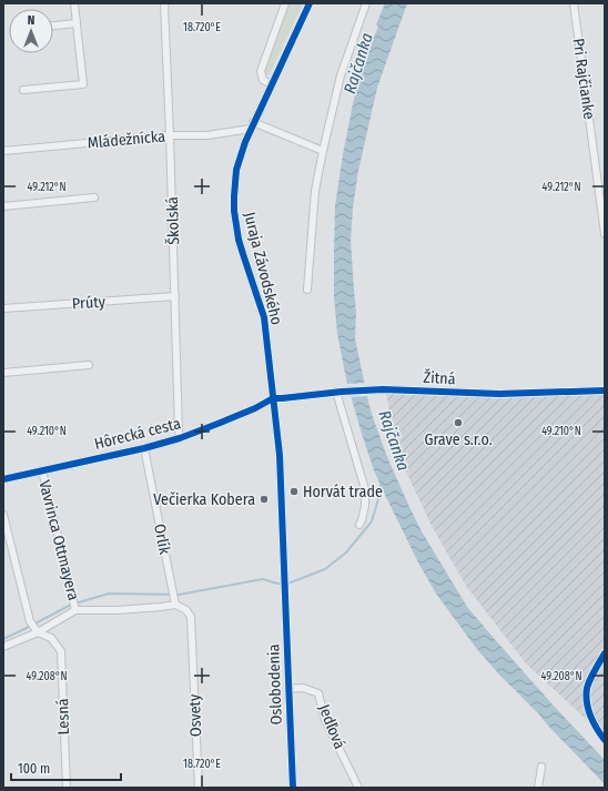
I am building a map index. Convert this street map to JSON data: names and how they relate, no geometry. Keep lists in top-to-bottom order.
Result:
{
  "streets": {
    "street": [
      "Pri Rajčianke",
      "Mládežnícka",
      "Školská",
      "Juraja Závodského",
      "Prúty",
      "Žitná",
      "Hôrecká cesta",
      "Orlík",
      "Vavrinca Ottmayera",
      "Oslobodenia",
      "Osvety",
      "Lesná",
      "Jedľová"
    ]
  },
  "crossings": [
    ["Mládežnícka", "Školská"],
    ["Mládežnícka", "Juraja Závodského"],
    ["Školská", "Prúty"],
    ["Školská", "Hôrecká cesta"],
    ["Juraja Závodského", "Žitná"],
    ["Juraja Závodského", "Hôrecká cesta"],
    ["Juraja Závodského", "Oslobodenia"],
    ["Žitná", "Hôrecká cesta"],
    ["Hôrecká cesta", "Orlík"],
    ["Hôrecká cesta", "Vavrinca Ottmayera"],
    ["Orlík", "Osvety"],
    ["Oslobodenia", "Jedľová"]
  ],
  "water": ["Rajčanka"],
  "places": ["Grave s.r.o.", "Horvát trade", "Večierka Kobera"],
  "scale_bar": "100 m",
  "north": "top",
  "coordinates": [
    "18.720°E",
    "49.212°N",
    "49.210°N",
    "49.208°N"
  ]
}
